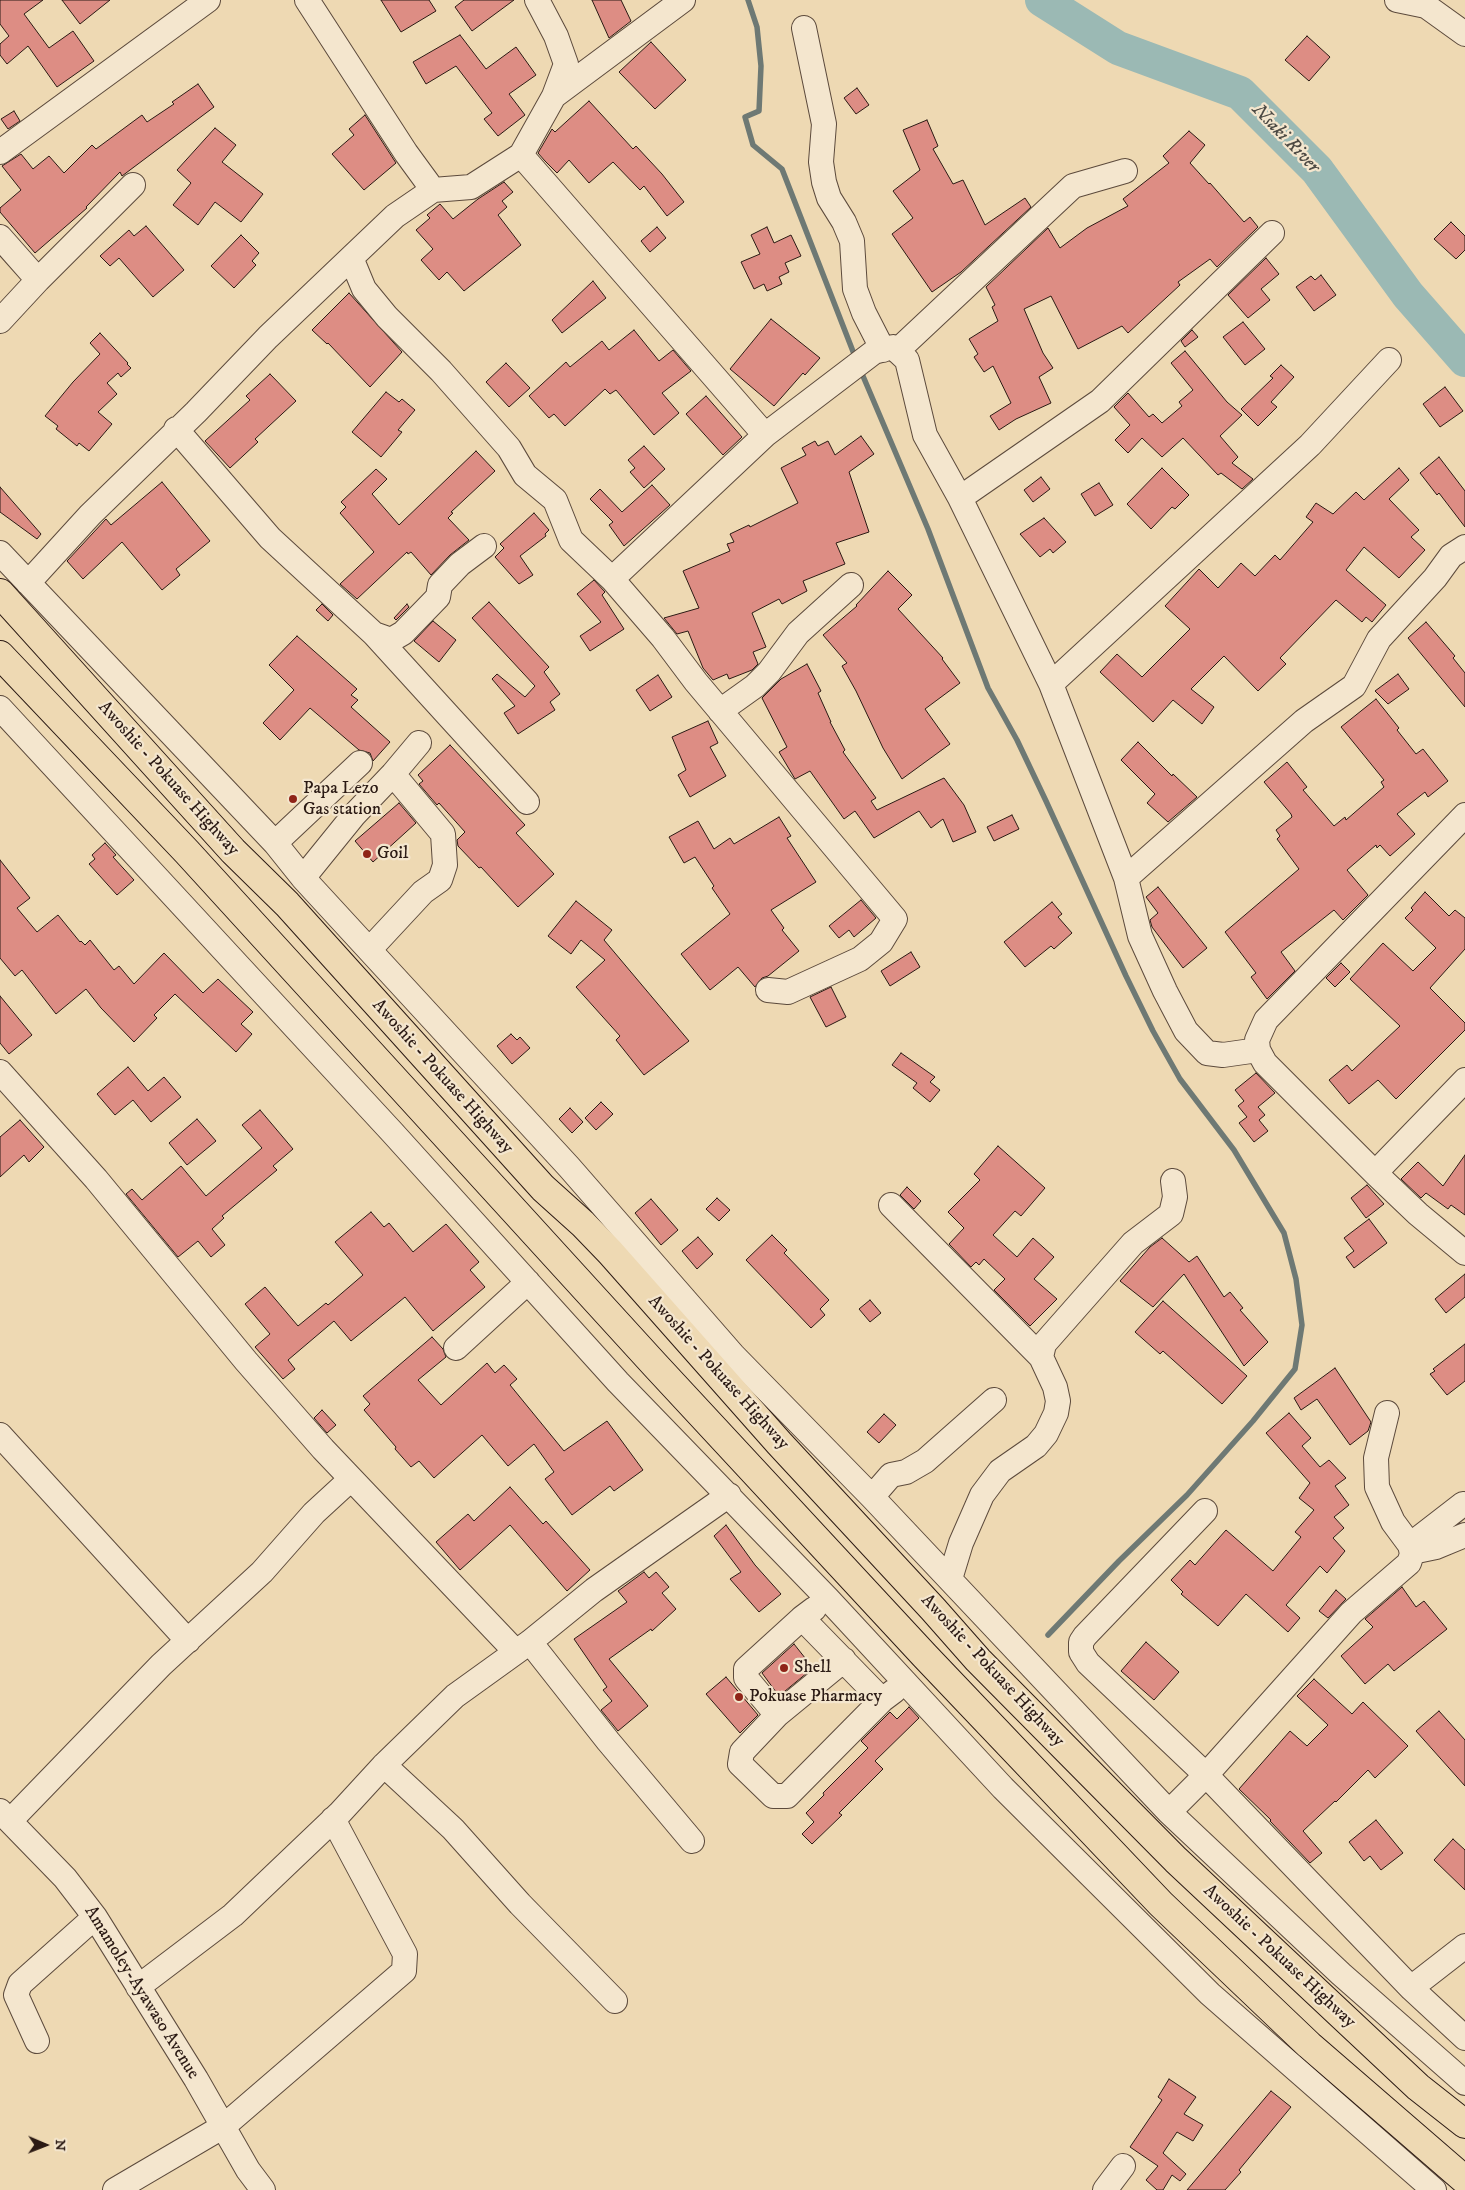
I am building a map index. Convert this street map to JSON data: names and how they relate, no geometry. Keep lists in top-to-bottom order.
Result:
{
  "streets": {
    "main road": ["Awoshie - Pokuase Highway"],
    "street": ["Amamoley-Ayawaso Avenue"]
  },
  "water": ["Nsaki River"],
  "places": [
    "Papa Lezo Gas station",
    "Goil",
    "Shell",
    "Pokuase Pharmacy"
  ],
  "north": "right"
}
